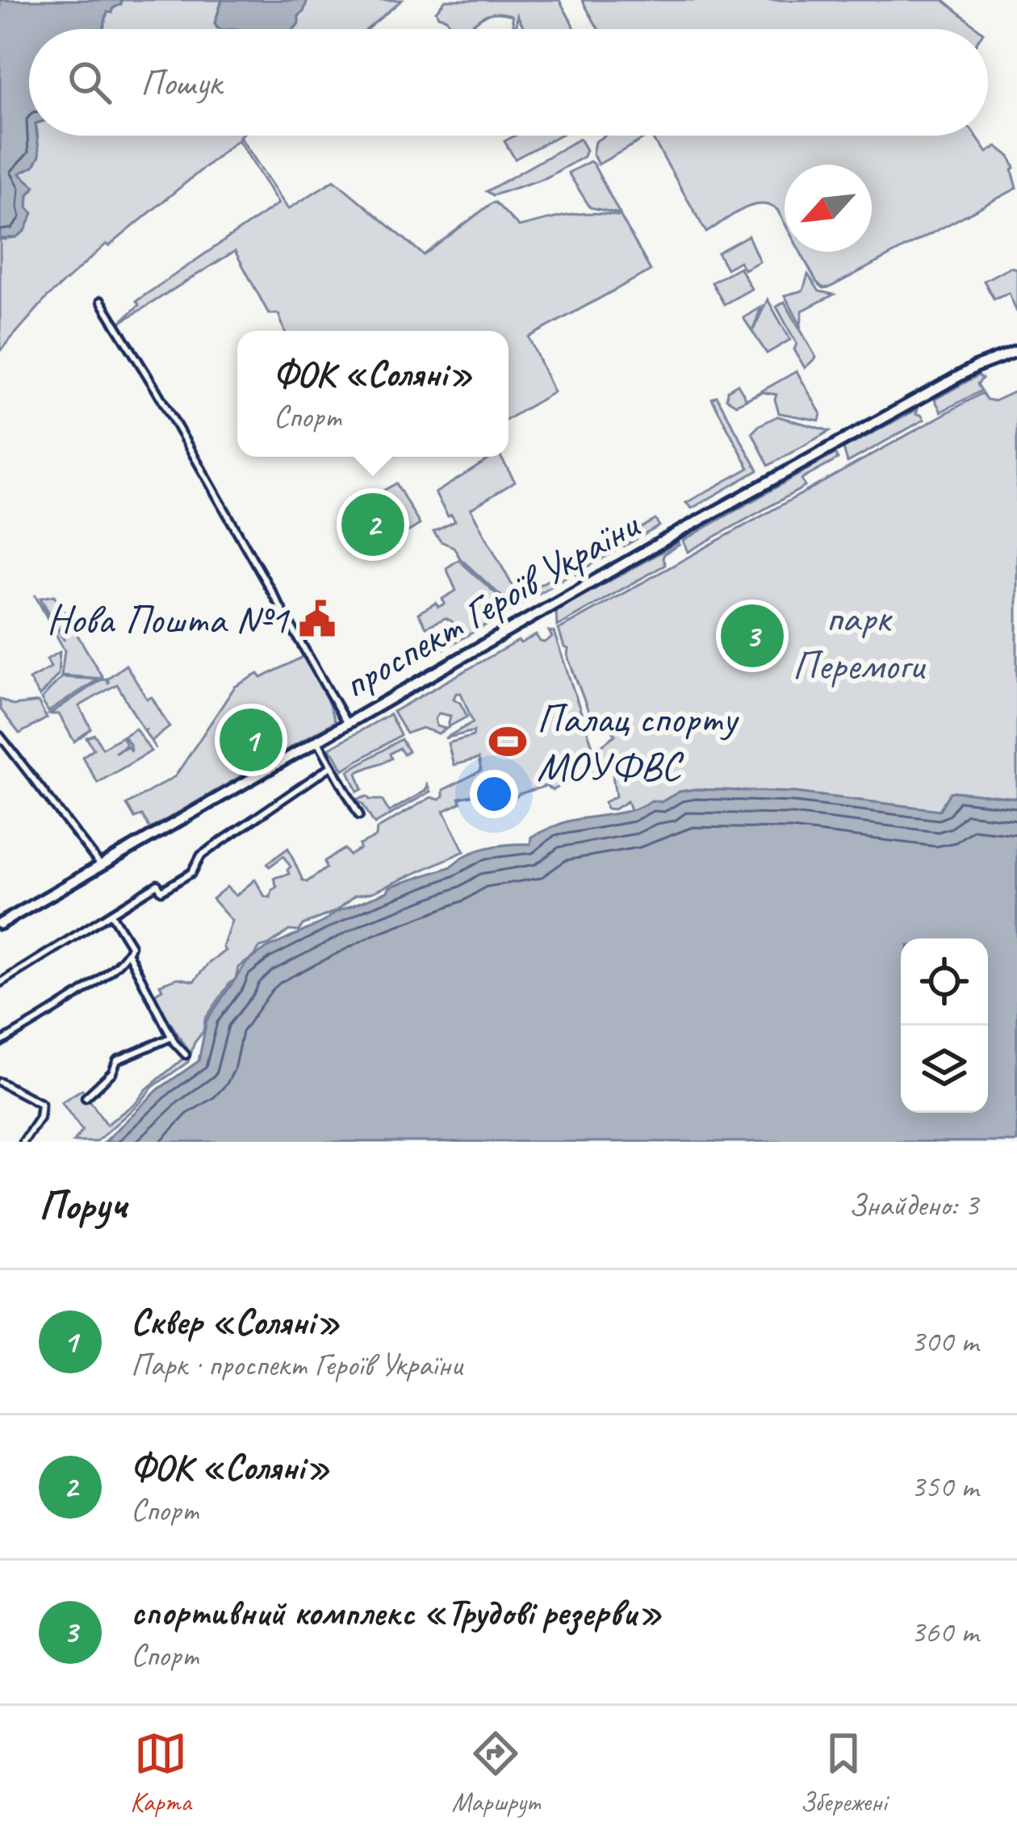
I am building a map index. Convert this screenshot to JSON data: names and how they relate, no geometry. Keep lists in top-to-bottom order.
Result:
{
  "streets": {
    "highway": ["проспект Героїв України"]
  },
  "parks": ["парк Перемоги"],
  "places": {
    "public building": ["Нова Пошта №1"],
    "sports": ["Палац спорту МОУФВС"]
  },
  "north": "bottom left",
  "page": {
    "search": "Пошук",
    "popup": ["ФОК «Соляні»", "Спорт"],
    "pins": ["2", "3", "1"],
    "heading": ["Поруч", "Знайдено: 3"],
    "list": [
      {
        "mark": "1",
        "name": "Сквер «Соляні»",
        "note": "Парк · проспект Героїв України",
        "value": "300 m"
      },
      {
        "mark": "2",
        "name": "ФОК «Соляні»",
        "note": "Спорт",
        "value": "350 m"
      },
      {
        "mark": "3",
        "name": "спортивний комплекс «Трудові резерви»",
        "note": "Спорт",
        "value": "360 m"
      }
    ],
    "nav": ["Карта", "Маршрут", "Збережені"]
  }
}
